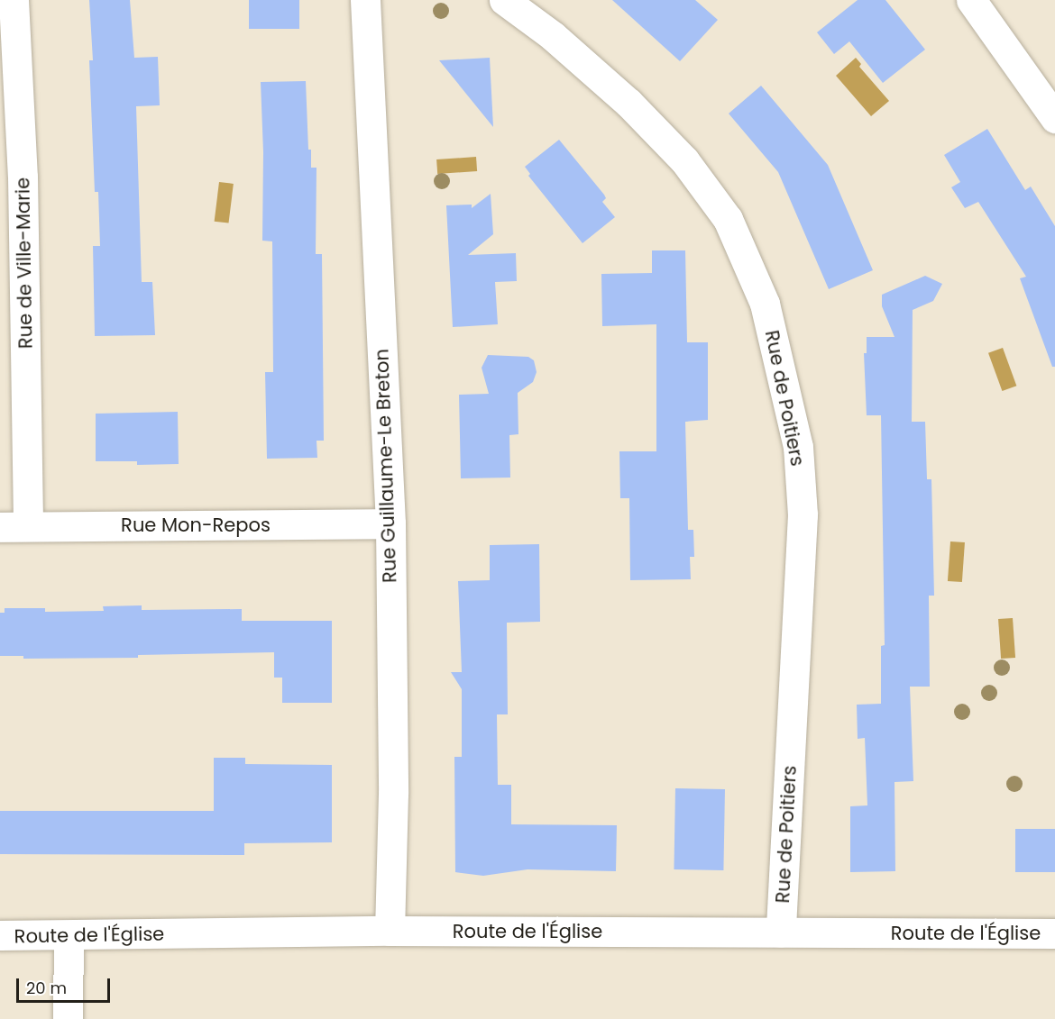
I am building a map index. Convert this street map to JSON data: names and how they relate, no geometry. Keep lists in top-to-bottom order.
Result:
{
  "streets": {
    "street": [
      "Rue de Ville-Marie",
      "Rue de Poitiers",
      "Rue Guillaume-Le Breton",
      "Rue Mon-Repos",
      "Route de l'Église"
    ]
  },
  "crossings": [
    ["Rue de Ville-Marie", "Rue Mon-Repos"],
    ["Rue de Poitiers", "Route de l'Église"],
    ["Rue Guillaume-Le Breton", "Rue Mon-Repos"],
    ["Rue Guillaume-Le Breton", "Route de l'Église"]
  ],
  "scale_bar": "20 m"
}
